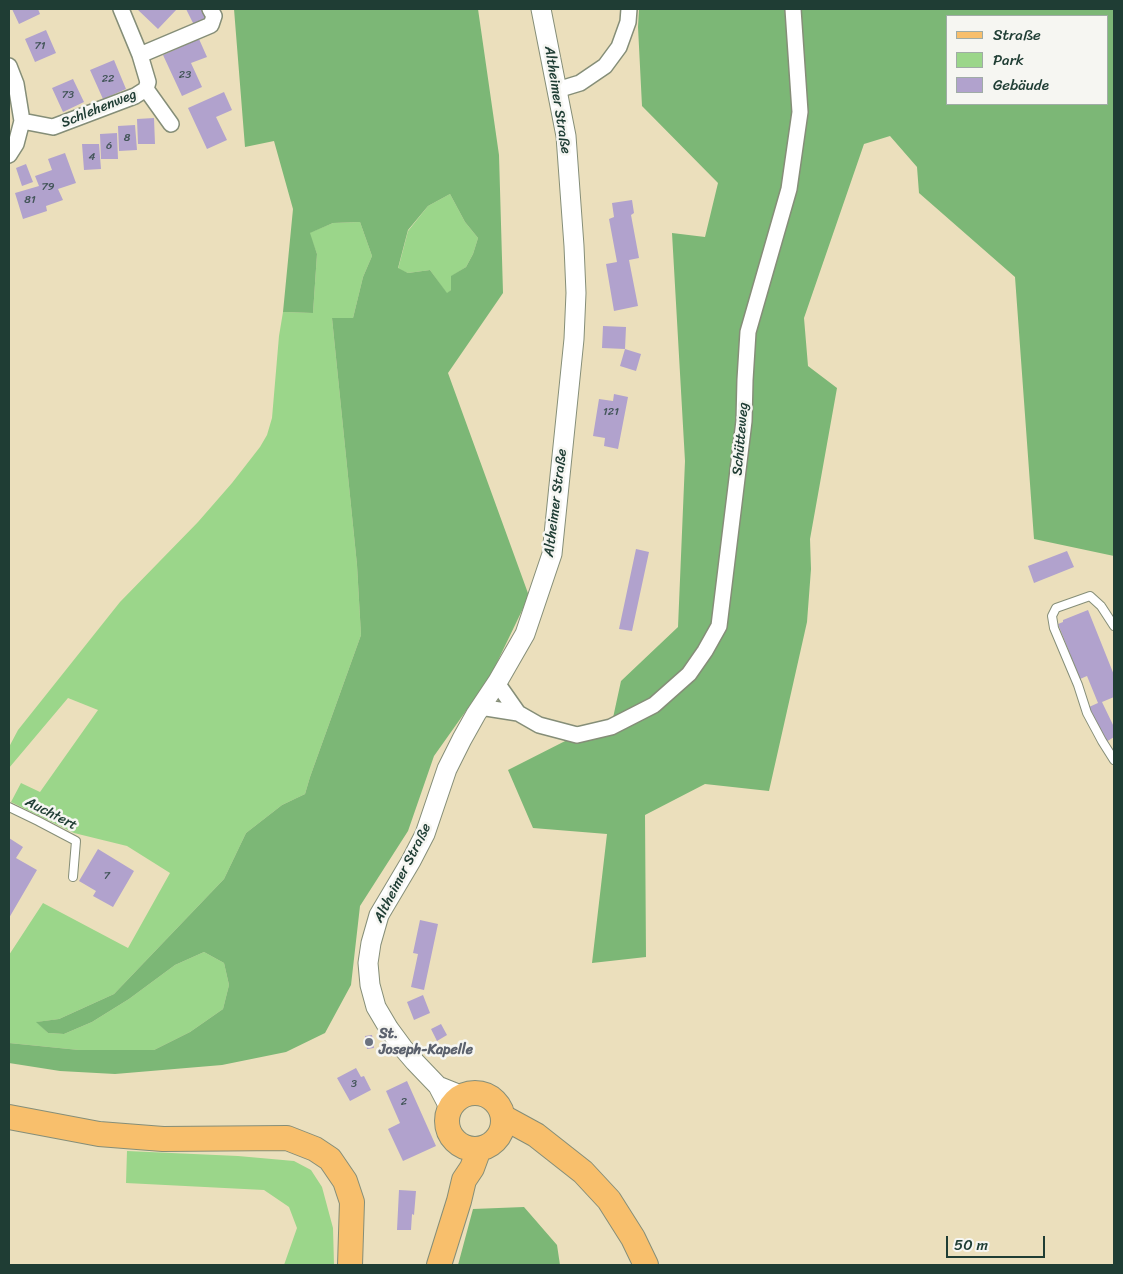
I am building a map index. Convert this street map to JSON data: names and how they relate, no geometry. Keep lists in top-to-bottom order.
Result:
{
  "streets": {
    "street": ["Altheimer Straße", "Schlehenweg", "Schütteweg"],
    "lane": ["Auchtert"]
  },
  "crossings": [
    ["Altheimer Straße", "Schütteweg"]
  ],
  "places": ["St. Joseph-Kapelle"],
  "house_numbers": [
    "71",
    "23",
    "22",
    "73",
    "8",
    "6",
    "4",
    "79",
    "81",
    "121",
    "7",
    "3",
    "2"
  ],
  "legend": ["Straße", "Park", "Gebäude"],
  "scale_bar": "50 m"
}
